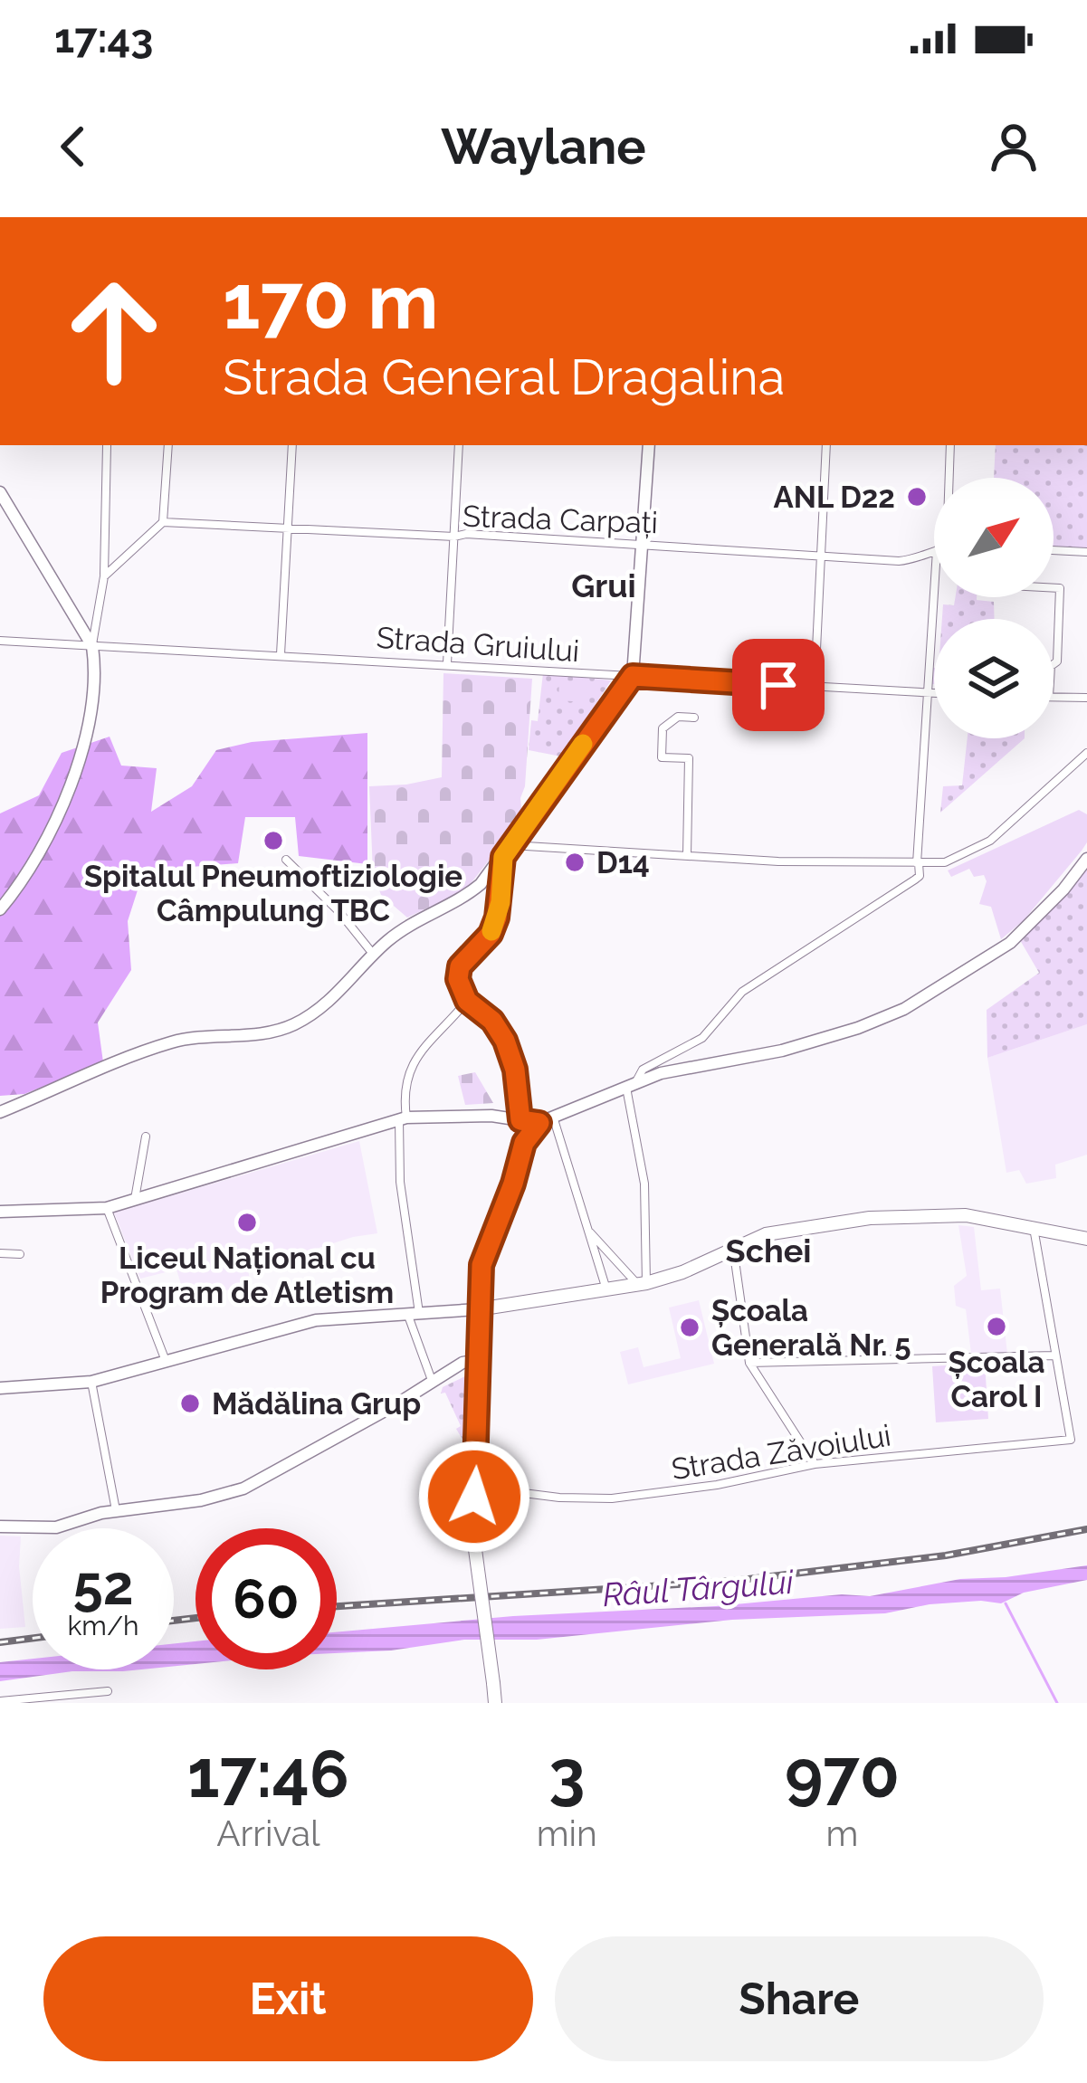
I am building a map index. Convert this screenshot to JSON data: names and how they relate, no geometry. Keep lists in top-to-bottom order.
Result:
{
  "streets": {
    "street": ["Strada Carpați", "Strada Gruiului", "Strada Zăvoiului"]
  },
  "districts": ["Grui", "Schei"],
  "water": ["Râul Târgului"],
  "places": [
    "ANL D22",
    "Spitalul Pneumoftiziologie Câmpulung TBC",
    "D14",
    "Liceul Național cu Program de Atletism",
    "Școala Carol I",
    "Școala Generală Nr. 5",
    "Mădălina Grup"
  ],
  "north": "top right",
  "page": {
    "status": "17:43",
    "header": "Waylane",
    "turn": ["170 m", "Strada General Dragalina"],
    "speed": "52 km/h",
    "limit": "60",
    "eta": [
      "17:46",
      "Arrival",
      "3",
      "min",
      "970",
      "m"
    ],
    "buttons": ["Exit", "Share"]
  }
}
